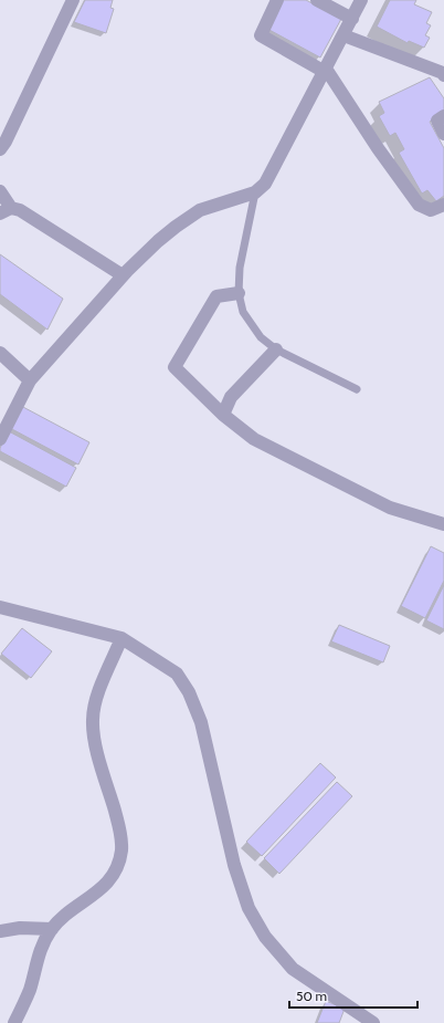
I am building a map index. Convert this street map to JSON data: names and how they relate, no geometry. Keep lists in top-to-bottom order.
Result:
{
  "scale_bar": "50 m"
}
